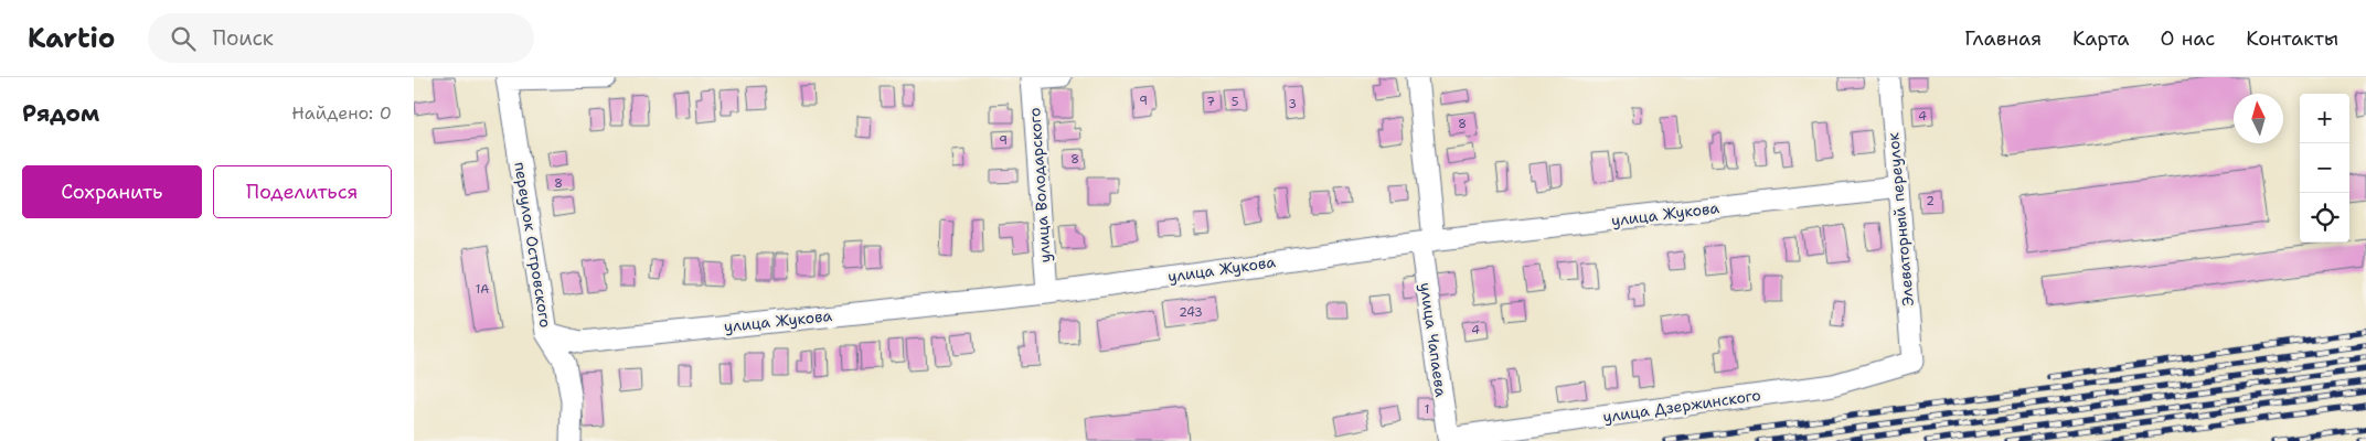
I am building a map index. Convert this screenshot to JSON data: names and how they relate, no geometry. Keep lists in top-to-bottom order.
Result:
{
  "streets": {
    "street": [
      "улица Володарского",
      "улица Жукова",
      "Элеваторный переулок",
      "переулок Островского",
      "улица Чапаева",
      "улица Дзержинского"
    ]
  },
  "crossings": [
    ["улица Володарского", "улица Жукова"],
    ["улица Жукова", "Элеваторный переулок"],
    ["улица Жукова", "переулок Островского"],
    ["улица Жукова", "улица Чапаева"],
    ["Элеваторный переулок", "улица Дзержинского"],
    ["улица Чапаева", "улица Дзержинского"]
  ],
  "house_numbers": [
    "9",
    "7",
    "5",
    "3",
    "4",
    "8",
    "9",
    "8",
    "8",
    "2",
    "1А",
    "243",
    "4",
    "1"
  ],
  "north": "top",
  "page": {
    "header": "Kartio",
    "search": "Поиск",
    "nav": [
      "Главная",
      "Карта",
      "О нас",
      "Контакты"
    ],
    "heading": ["Рядом", "Найдено: 0"],
    "map_buttons": ["+", "−"],
    "buttons": ["Сохранить", "Поделиться"]
  }
}
